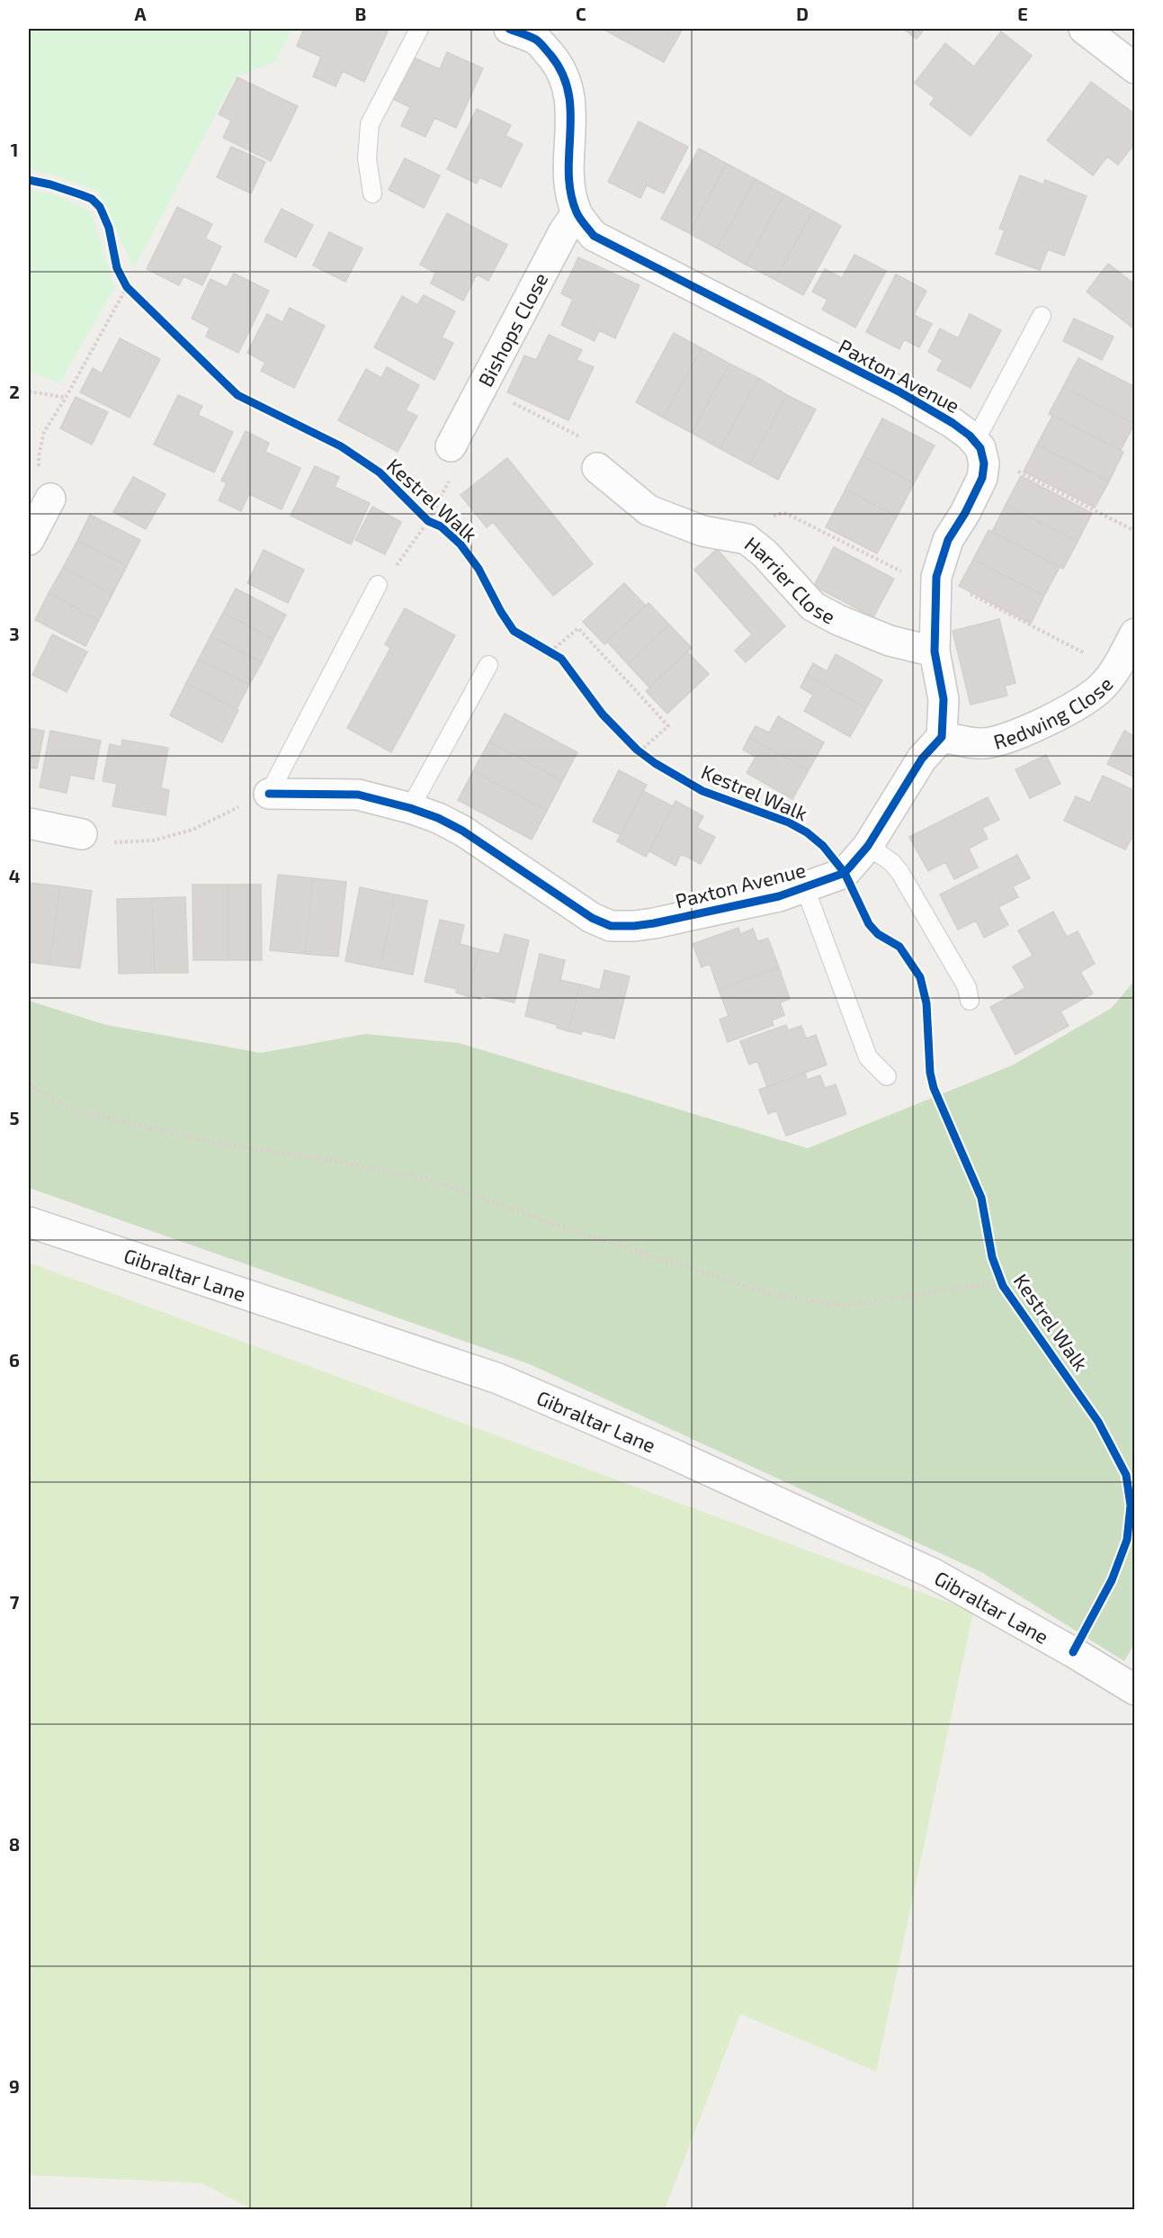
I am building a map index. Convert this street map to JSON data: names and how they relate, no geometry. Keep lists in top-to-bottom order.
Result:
{
  "streets": {
    "street": [
      "Bishops Close",
      "Paxton Avenue",
      "Harrier Close",
      "Redwing Close",
      "Gibraltar Lane"
    ],
    "cycle path": ["Kestrel Walk"]
  },
  "crossings": [
    ["Bishops Close", "Paxton Avenue"],
    ["Paxton Avenue", "Redwing Close"]
  ],
  "grid": {
    "columns": [
      "A",
      "B",
      "C",
      "D",
      "E"
    ],
    "rows": [
      "1",
      "2",
      "3",
      "4",
      "5",
      "6",
      "7",
      "8",
      "9"
    ]
  }
}
